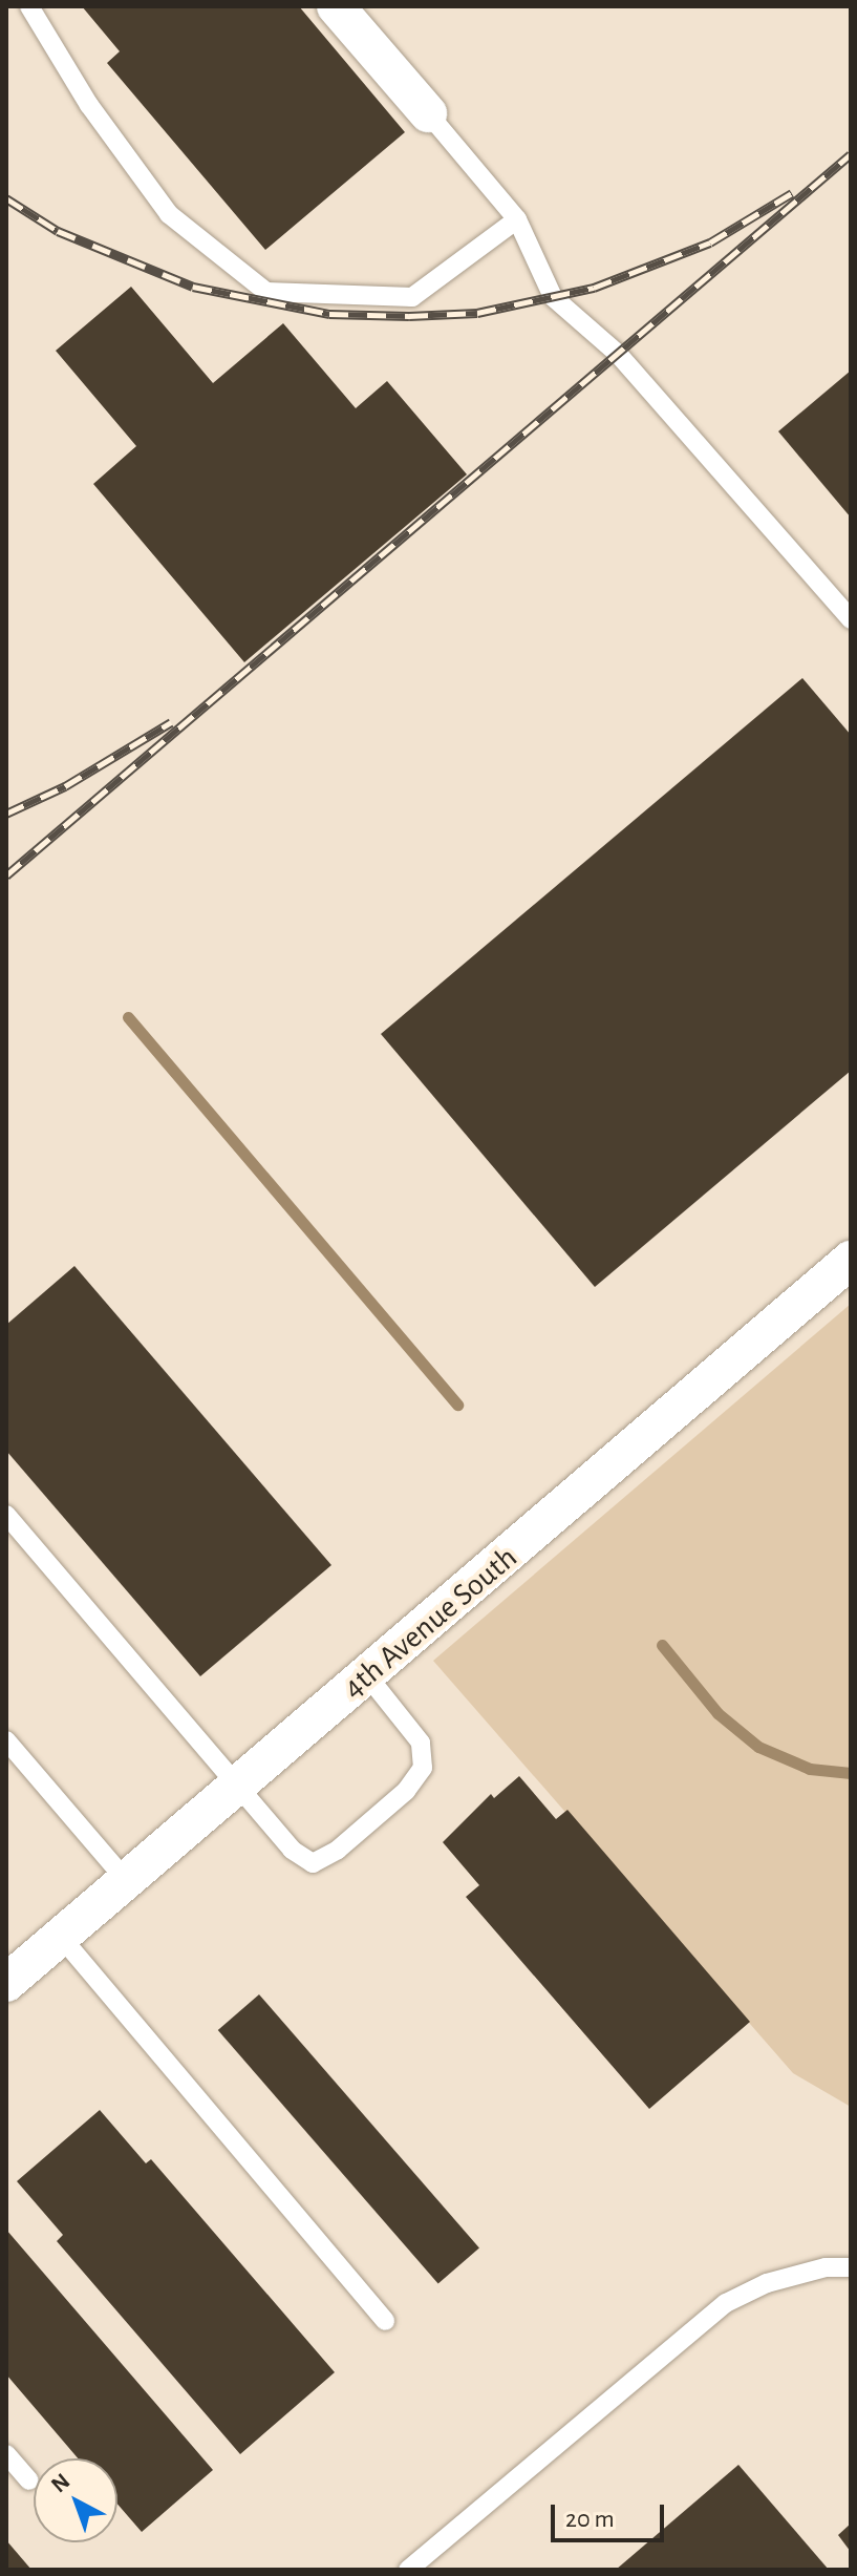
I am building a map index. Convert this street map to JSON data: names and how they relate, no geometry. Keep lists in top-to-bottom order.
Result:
{
  "streets": {
    "street": ["4th Avenue South"]
  },
  "scale_bar": "20 m",
  "north": "top left"
}
